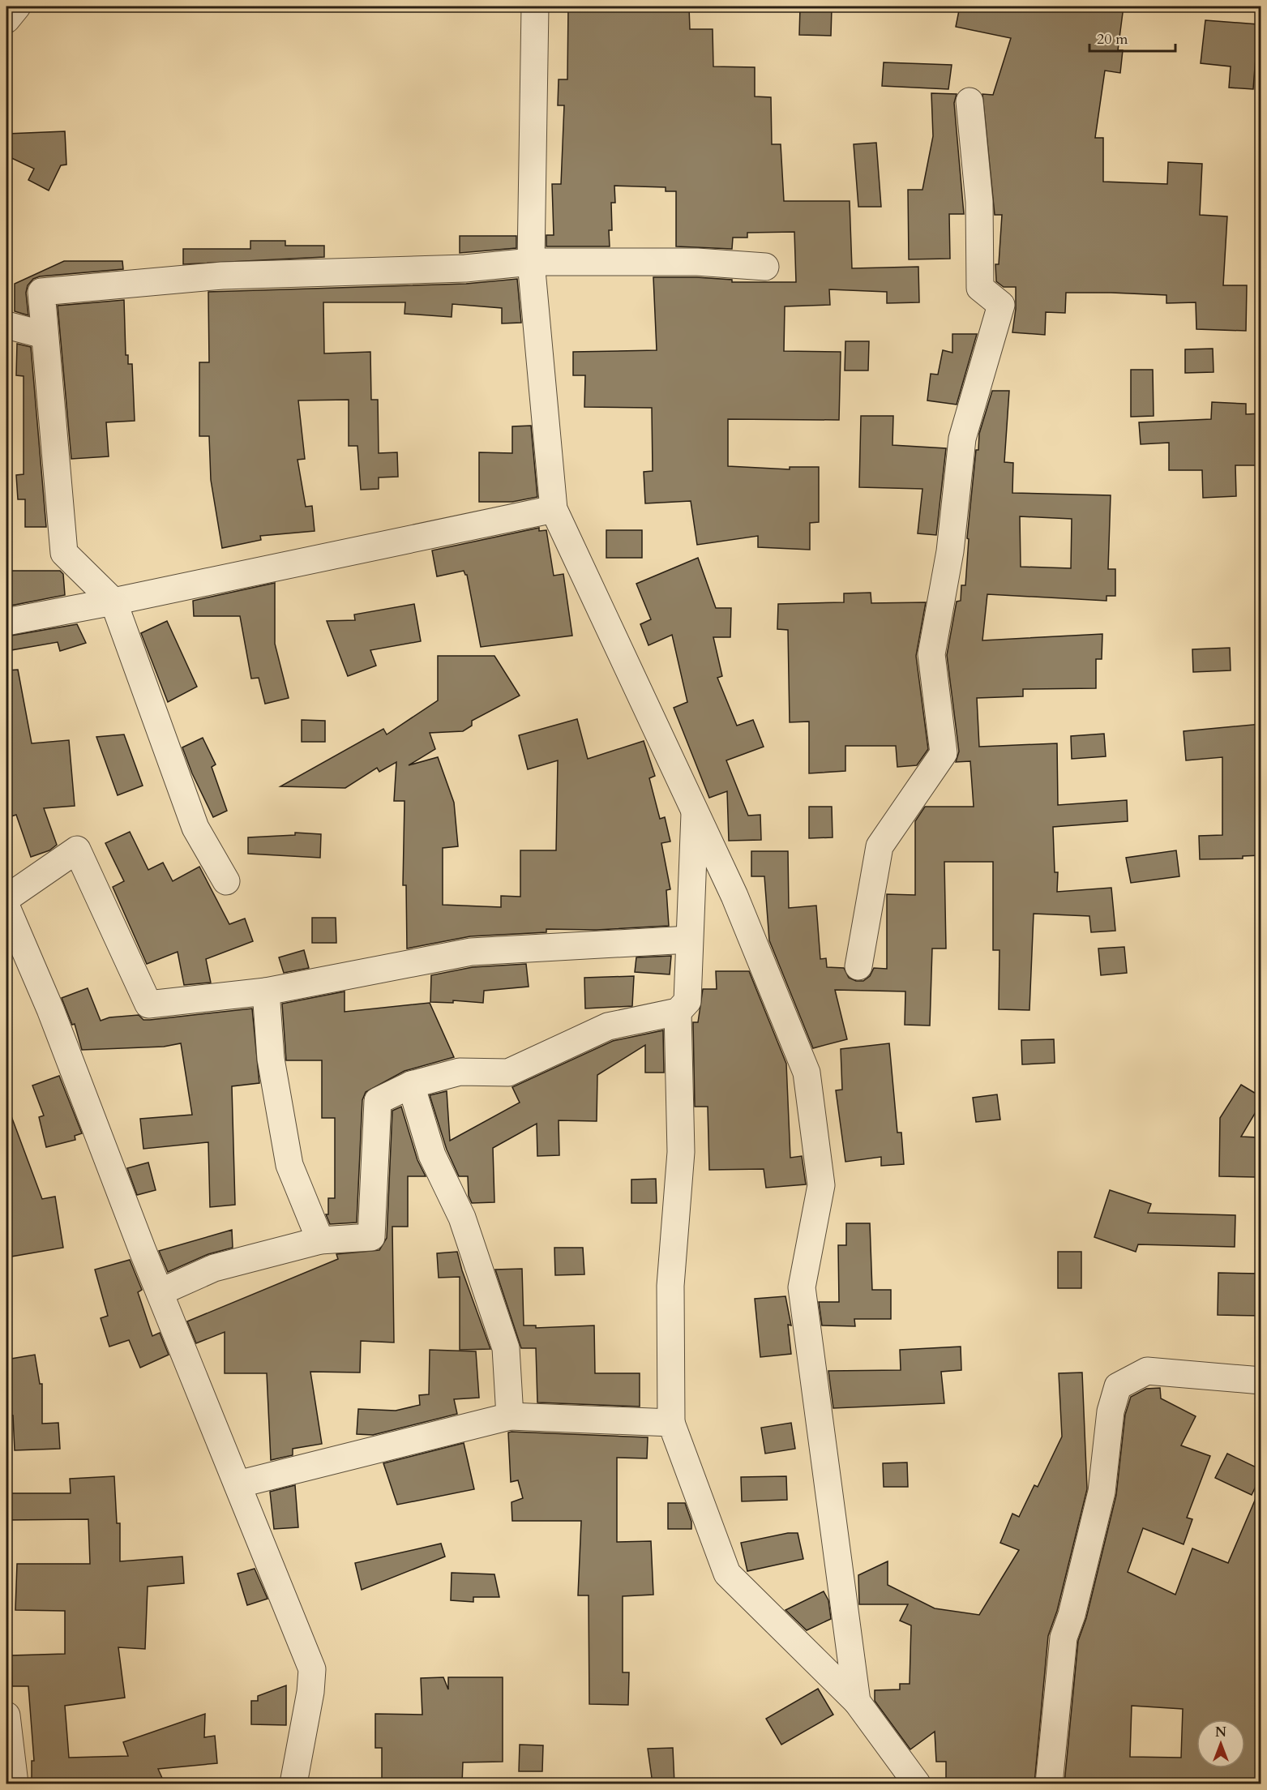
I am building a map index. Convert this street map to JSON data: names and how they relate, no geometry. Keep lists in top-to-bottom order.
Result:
{
  "scale_bar": "20 m",
  "north": "top"
}
